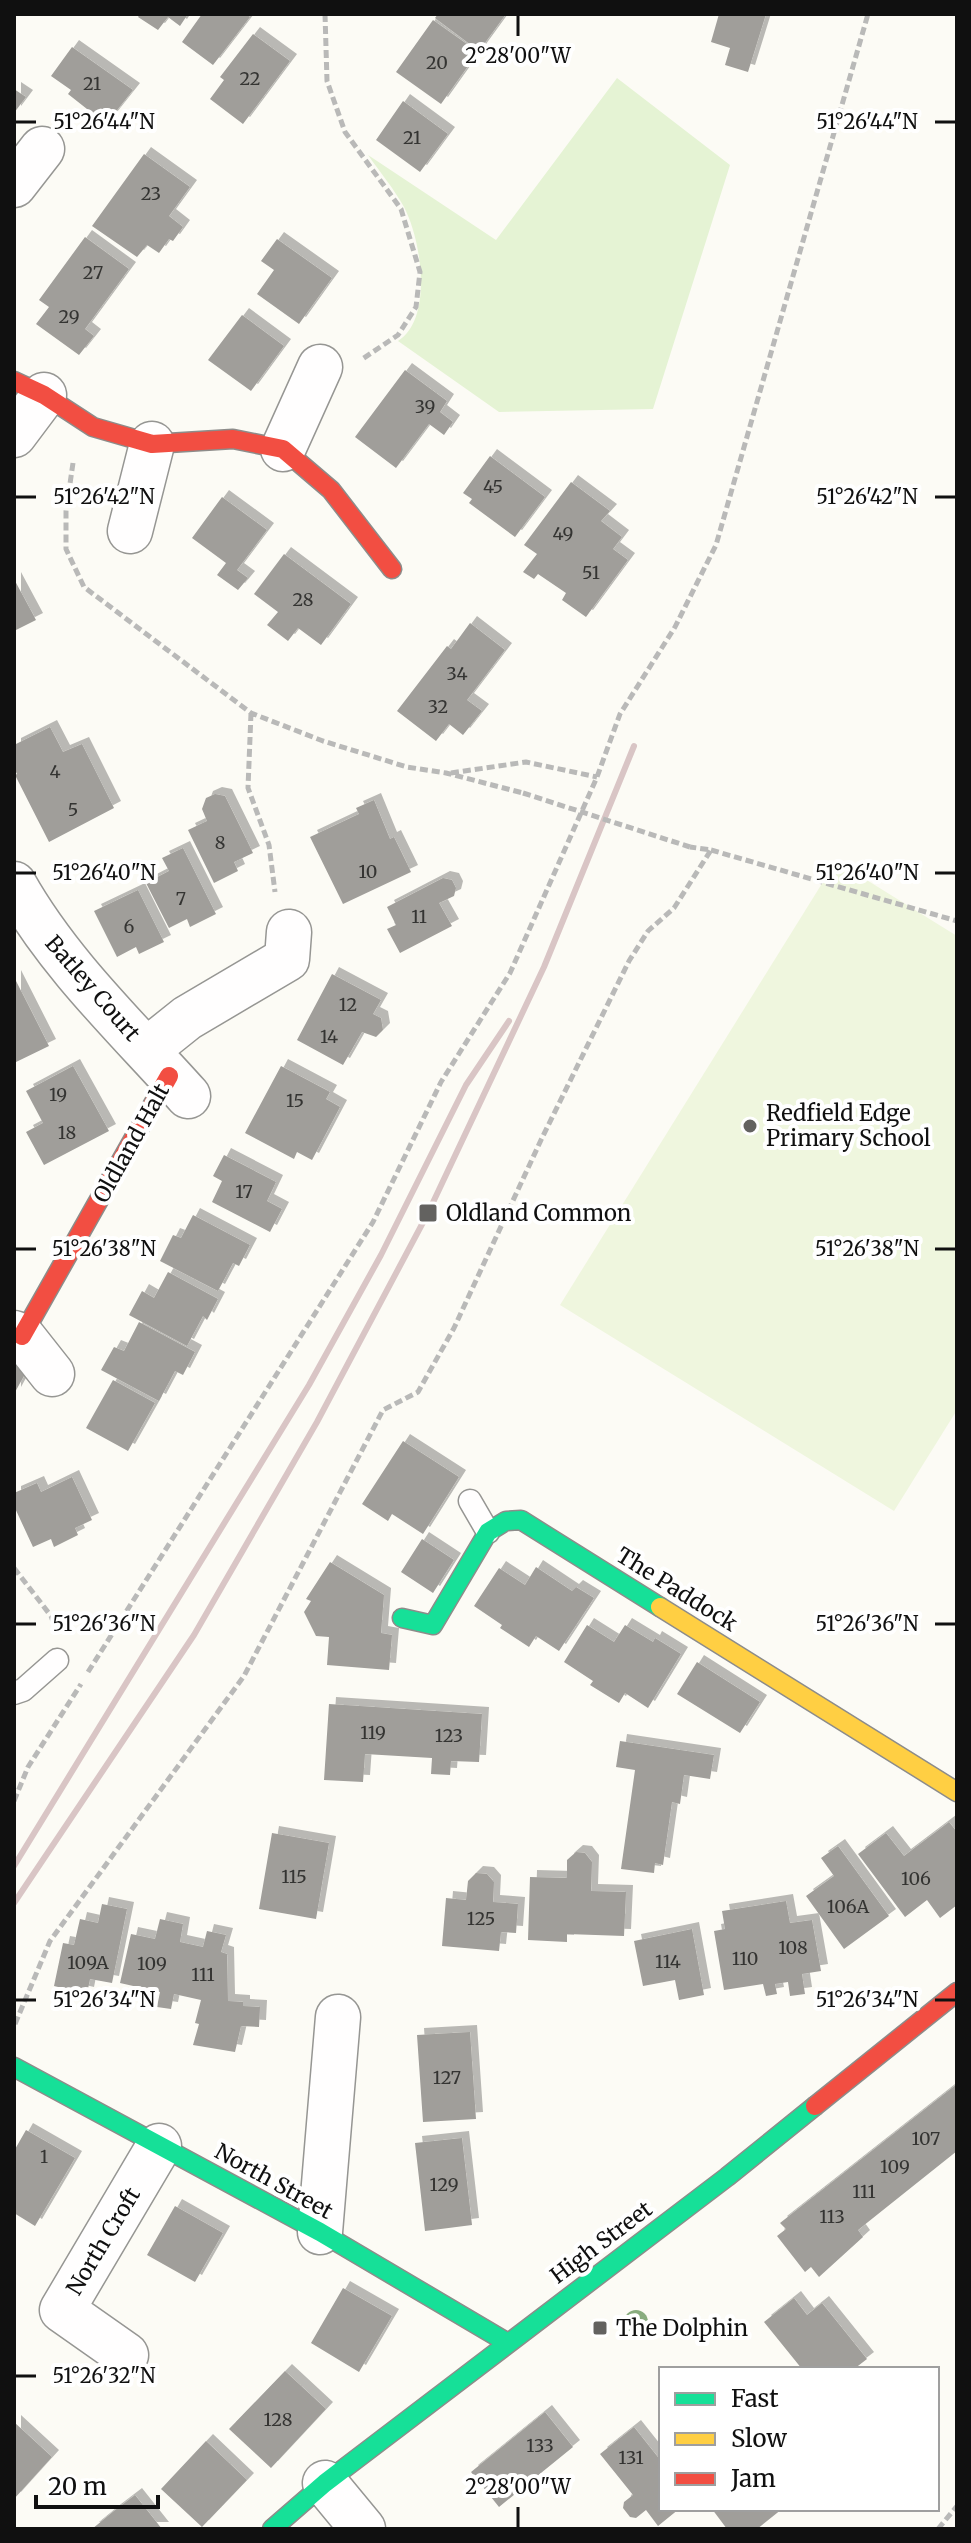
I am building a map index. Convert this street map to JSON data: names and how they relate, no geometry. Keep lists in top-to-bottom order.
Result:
{
  "streets": {
    "street": [
      "Batley Court",
      "Oldland Halt",
      "The Paddock",
      "North Street",
      "North Croft",
      "High Street"
    ]
  },
  "crossings": [
    ["Batley Court", "Oldland Halt"],
    ["North Street", "North Croft"],
    ["North Street", "High Street"]
  ],
  "places": {
    "other": ["Redfield Edge Primary School"],
    "transit": ["Oldland Common", "The Dolphin"]
  },
  "house_numbers": [
    "20",
    "22",
    "21",
    "21",
    "23",
    "27",
    "29",
    "39",
    "45",
    "49",
    "51",
    "28",
    "34",
    "32",
    "4",
    "5",
    "8",
    "10",
    "7",
    "11",
    "6",
    "12",
    "14",
    "19",
    "15",
    "18",
    "17",
    "119",
    "123",
    "115",
    "106",
    "106A",
    "125",
    "108",
    "110",
    "114",
    "109A",
    "109",
    "111",
    "127",
    "107",
    "1",
    "109",
    "129",
    "111",
    "113",
    "128",
    "133",
    "131"
  ],
  "legend": ["Fast", "Slow", "Jam"],
  "scale_bar": "20 m",
  "coordinates": [
    "2°28'00\"W",
    "51°26'44\"N",
    "51°26'42\"N",
    "51°26'40\"N",
    "51°26'38\"N",
    "51°26'36\"N",
    "51°26'34\"N",
    "51°26'32\"N"
  ]
}
